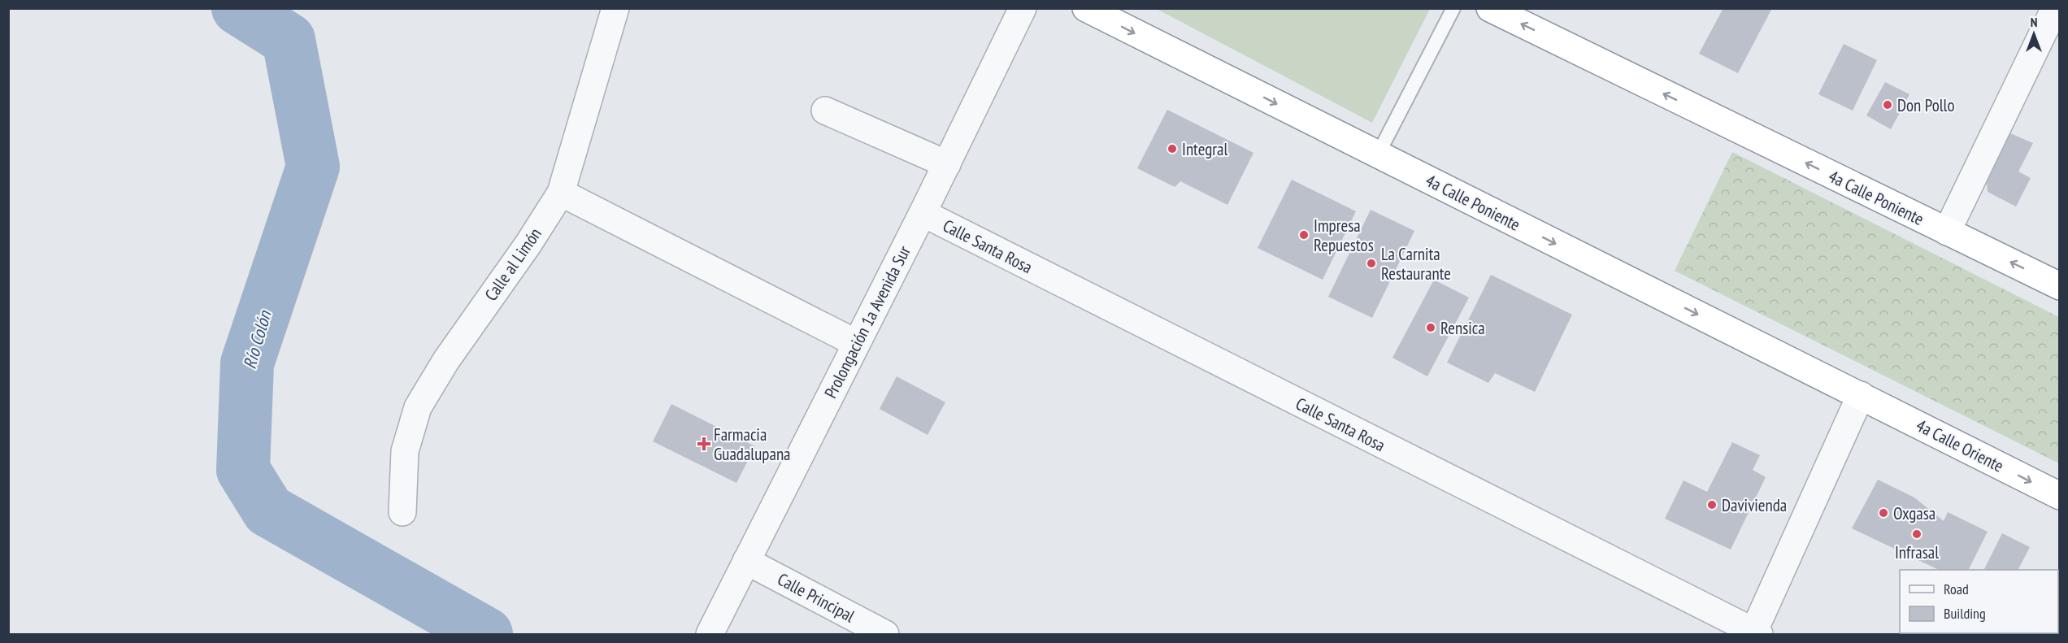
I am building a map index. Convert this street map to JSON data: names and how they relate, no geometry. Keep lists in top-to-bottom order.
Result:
{
  "streets": {
    "highway": ["4a Calle Poniente", "4a Calle Oriente"],
    "street": [
      "Calle Santa Rosa",
      "Calle al Limón",
      "Prolongación 1a Avenida Sur",
      "Calle Principal"
    ]
  },
  "crossings": [
    ["4a Calle Poniente", "4a Calle Oriente"],
    ["Calle Santa Rosa", "Prolongación 1a Avenida Sur"],
    ["Prolongación 1a Avenida Sur", "Calle Principal"]
  ],
  "water": ["Río Colón"],
  "places": {
    "other": [
      "Don Pollo",
      "Integral",
      "Impresa Repuestos",
      "La Carnita Restaurante",
      "Rensica",
      "Davivienda",
      "Oxgasa",
      "Infrasal"
    ],
    "health": ["Farmacia Guadalupana"]
  },
  "legend": ["Road", "Building"],
  "north": "top"
}
